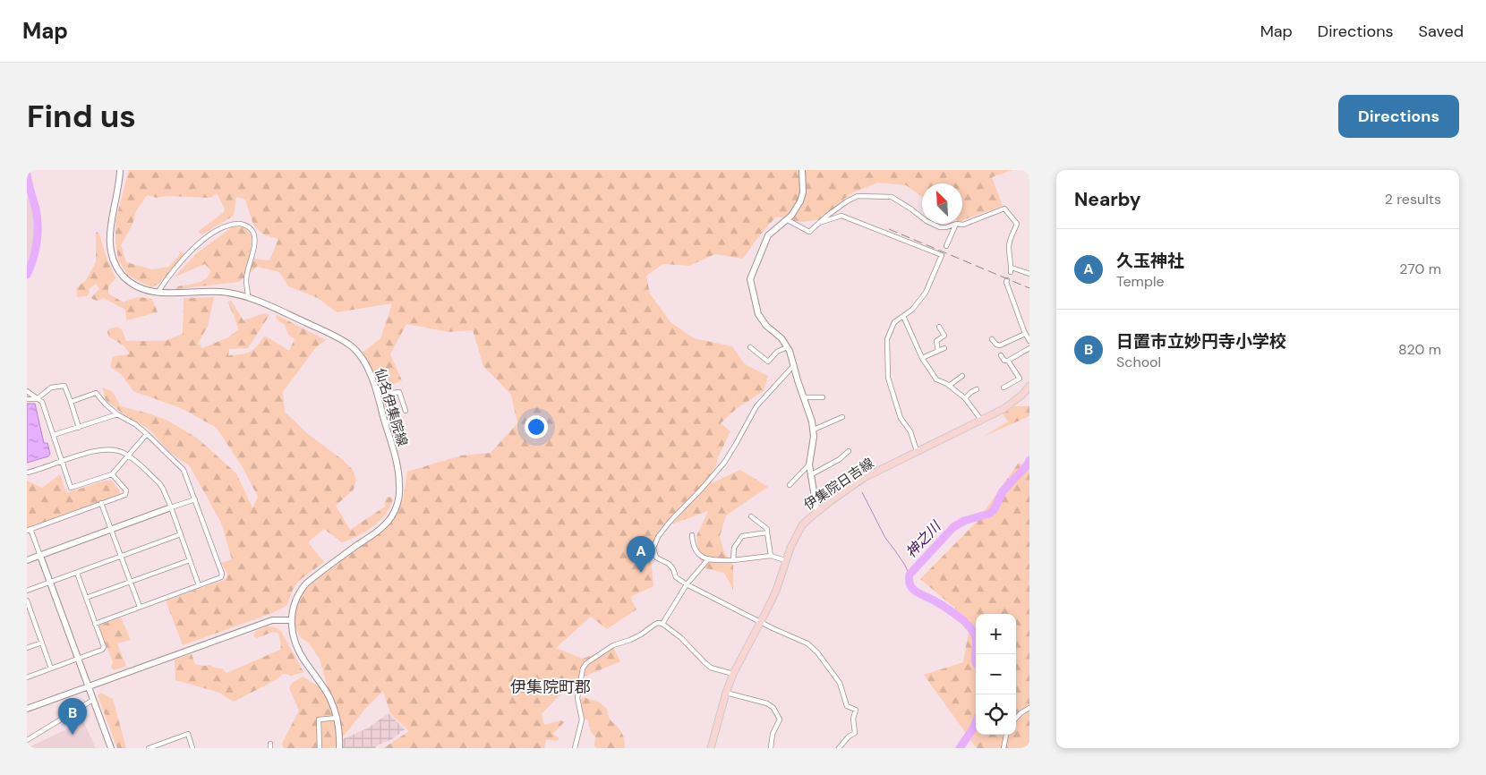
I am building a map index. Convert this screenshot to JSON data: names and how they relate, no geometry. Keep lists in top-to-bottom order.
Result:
{
  "streets": {
    "main road": ["伊集院日吉線"],
    "street": ["仙名伊集院線"]
  },
  "districts": ["伊集院町郡"],
  "water": ["神之川"],
  "north": "top left",
  "page": {
    "header": "Map",
    "nav": ["Map", "Directions", "Saved"],
    "buttons": "Directions",
    "title": "Find us",
    "heading": ["Nearby", "2 results"],
    "list": [
      {
        "mark": "A",
        "name": "久玉神社",
        "note": "Temple",
        "value": "270 m"
      },
      {
        "mark": "B",
        "name": "日置市立妙円寺小学校",
        "note": "School",
        "value": "820 m"
      }
    ],
    "pins": ["A", "B"],
    "map_buttons": ["+", "−"]
  }
}
